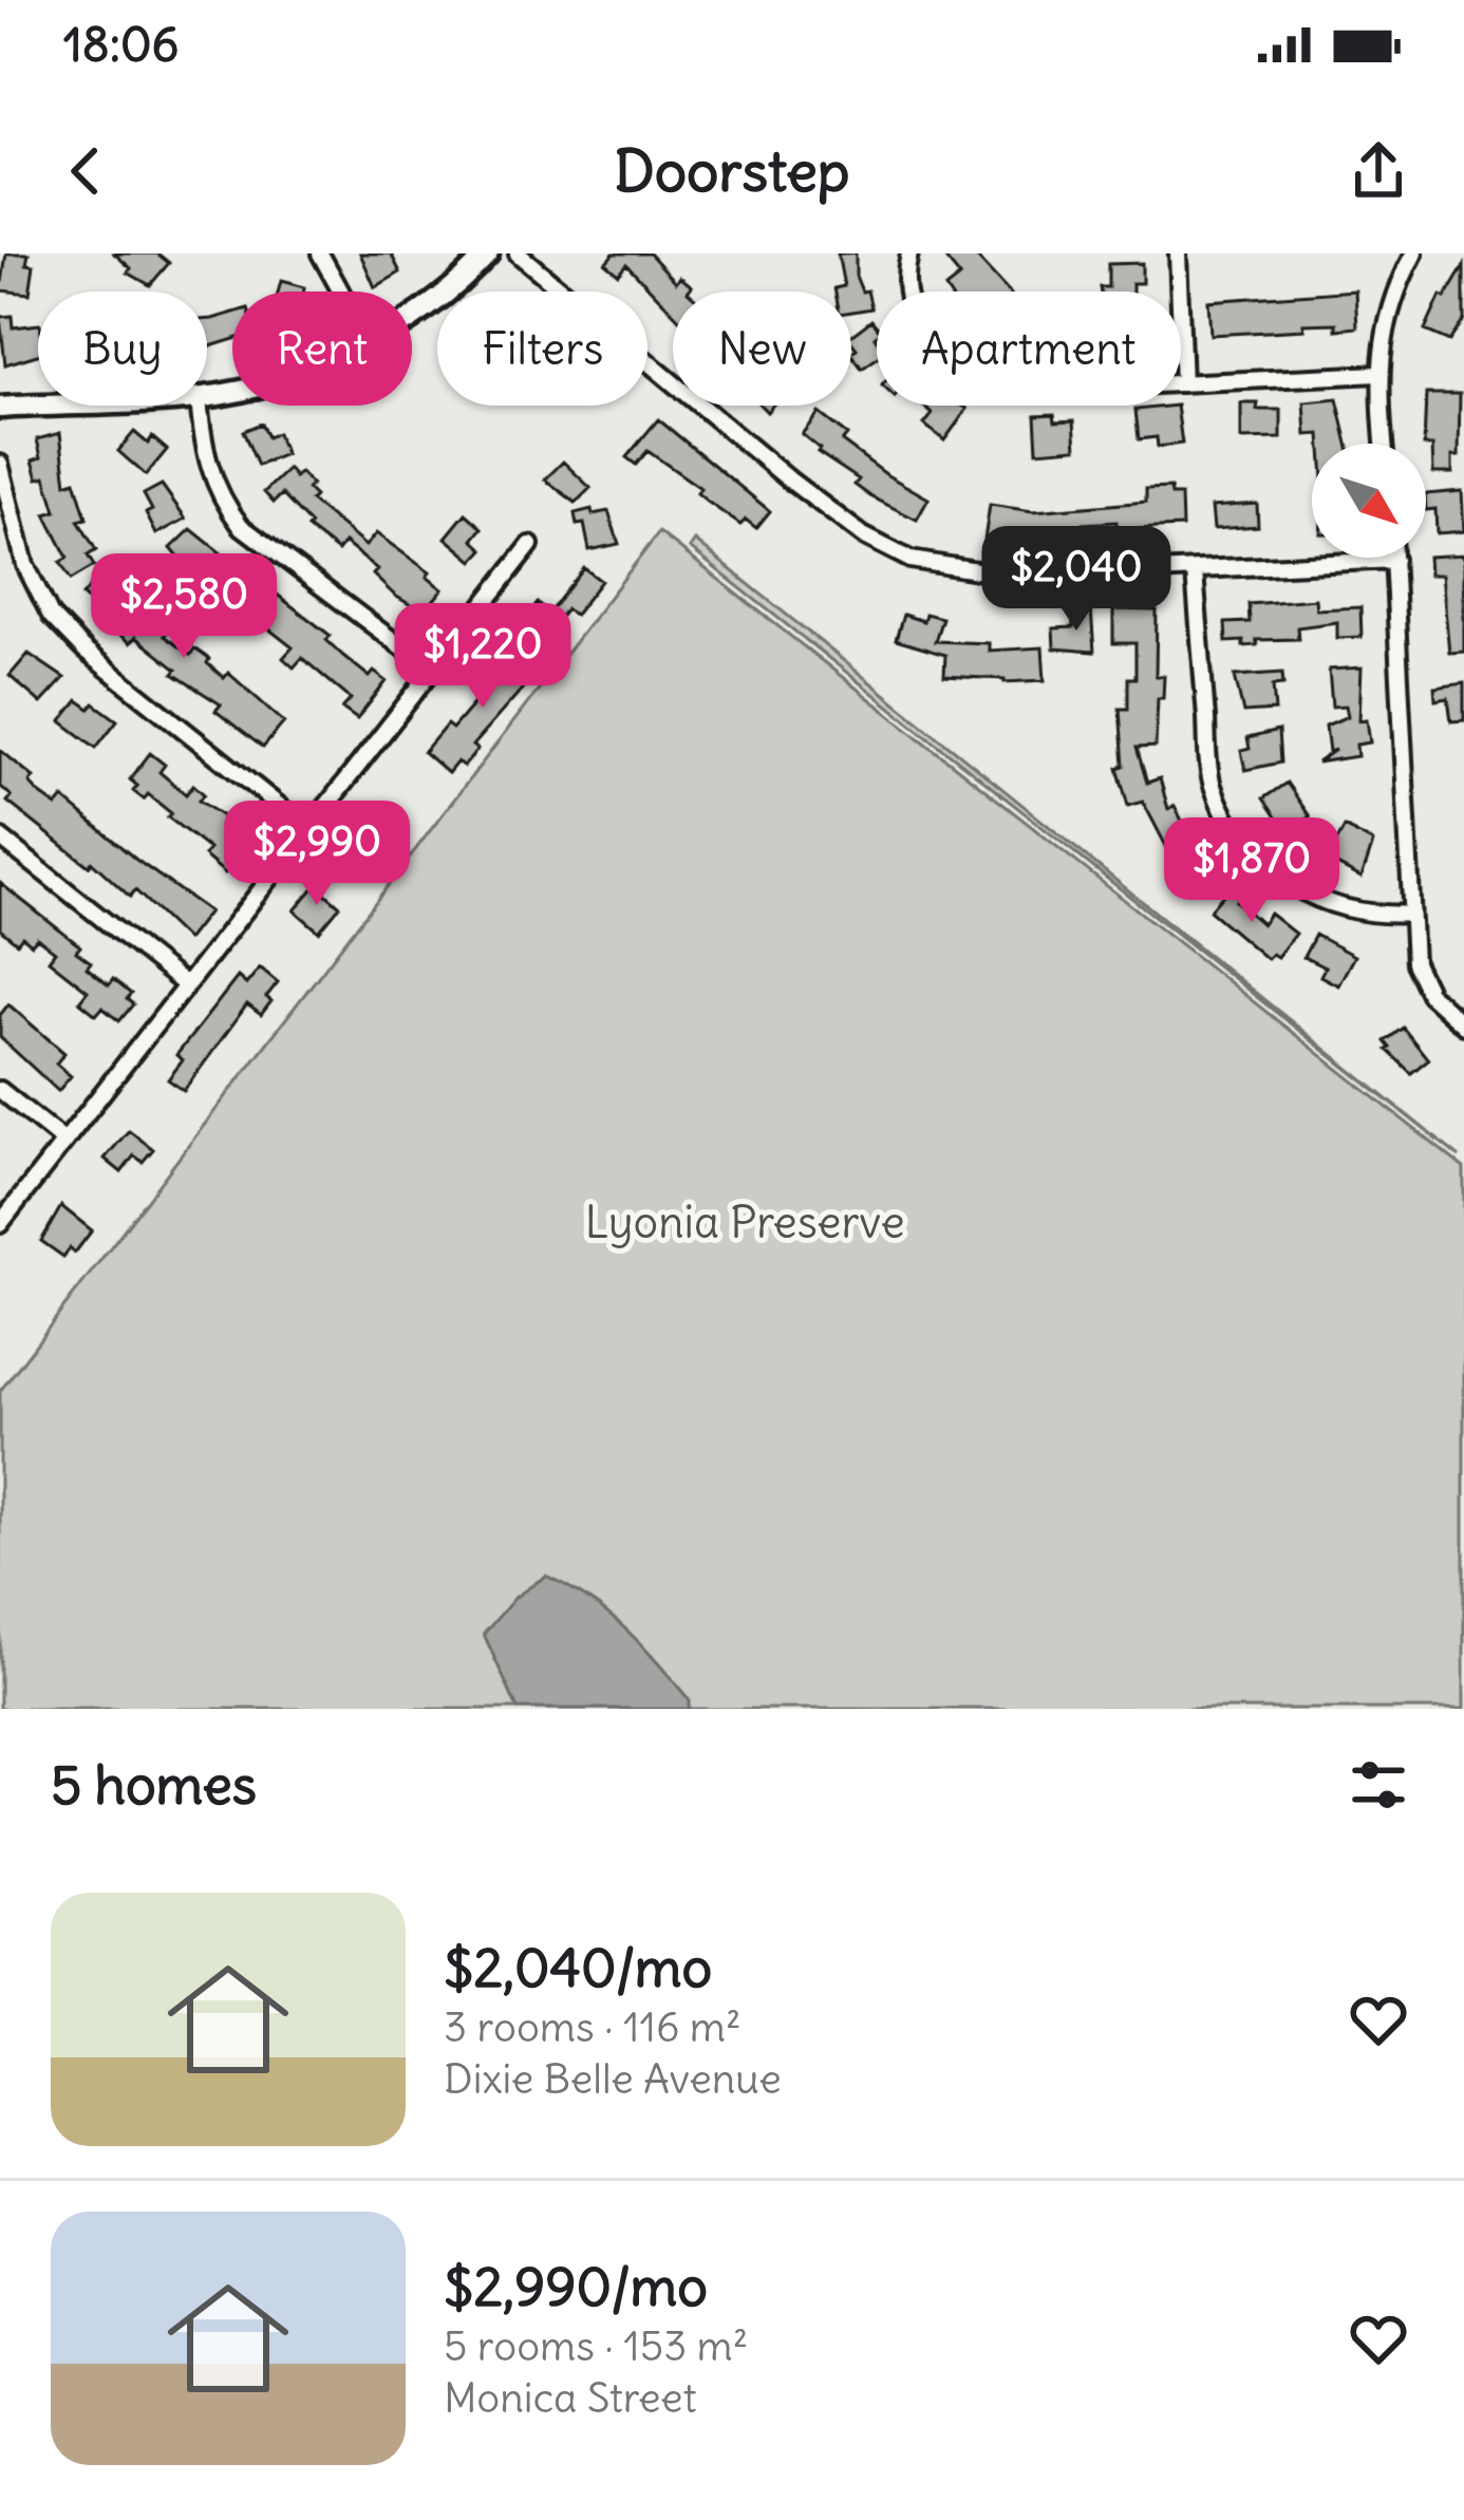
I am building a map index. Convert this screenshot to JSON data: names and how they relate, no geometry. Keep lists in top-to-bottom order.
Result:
{
  "parks": ["Lyonia Preserve"],
  "north": "bottom right",
  "page": {
    "status": "18:06",
    "header": "Doorstep",
    "chip": [
      "Buy",
      "Rent",
      "Filters",
      "New",
      "Apartment"
    ],
    "price": [
      "$2,040",
      "$2,580",
      "$1,220",
      "$2,990",
      "$1,870"
    ],
    "heading": "5 homes",
    "list": [
      {
        "name": "$2,040/mo",
        "note": "3 rooms · 116 m² · Dixie Belle Avenue"
      },
      {
        "name": "$2,990/mo",
        "note": "5 rooms · 153 m² · Monica Street"
      }
    ]
  }
}
